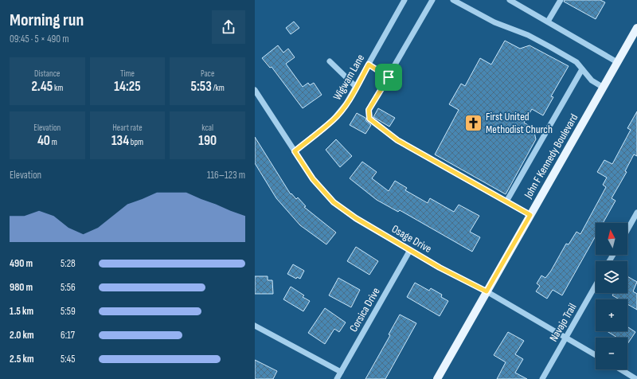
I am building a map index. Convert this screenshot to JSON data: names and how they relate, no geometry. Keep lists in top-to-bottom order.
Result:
{
  "streets": {
    "main road": ["John F Kennedy Boulevard"],
    "street": [
      "Wigwam Lane",
      "Osage Drive",
      "Corsica Drive",
      "Navajo Trail"
    ]
  },
  "crossings": [
    ["Wigwam Lane", "Osage Drive"],
    ["John F Kennedy Boulevard", "Osage Drive"],
    ["Osage Drive", "Corsica Drive"],
    ["Osage Drive", "Navajo Trail"]
  ],
  "places": {
    "church": ["First United Methodist Church"]
  },
  "north": "top",
  "page": {
    "heading": ["Morning run", "09:45 · 5 × 490 m"],
    "stats": [
      ["Distance", "2.45 km"],
      ["Time", "14:25"],
      ["Pace", "5:53 /km"],
      ["Elevation", "40 m"],
      ["Heart rate", "134 bpm"],
      ["kcal", "190"]
    ],
    "chart": ["Elevation", "116–123 m"],
    "map_buttons": ["+", "−"],
    "list": [
      {
        "name": "490 m",
        "note": "5:28"
      },
      {
        "name": "980 m",
        "note": "5:56"
      },
      {
        "name": "1.5 km",
        "note": "5:59"
      },
      {
        "name": "2.0 km",
        "note": "6:17"
      },
      {
        "name": "2.5 km",
        "note": "5:45"
      }
    ]
  }
}
